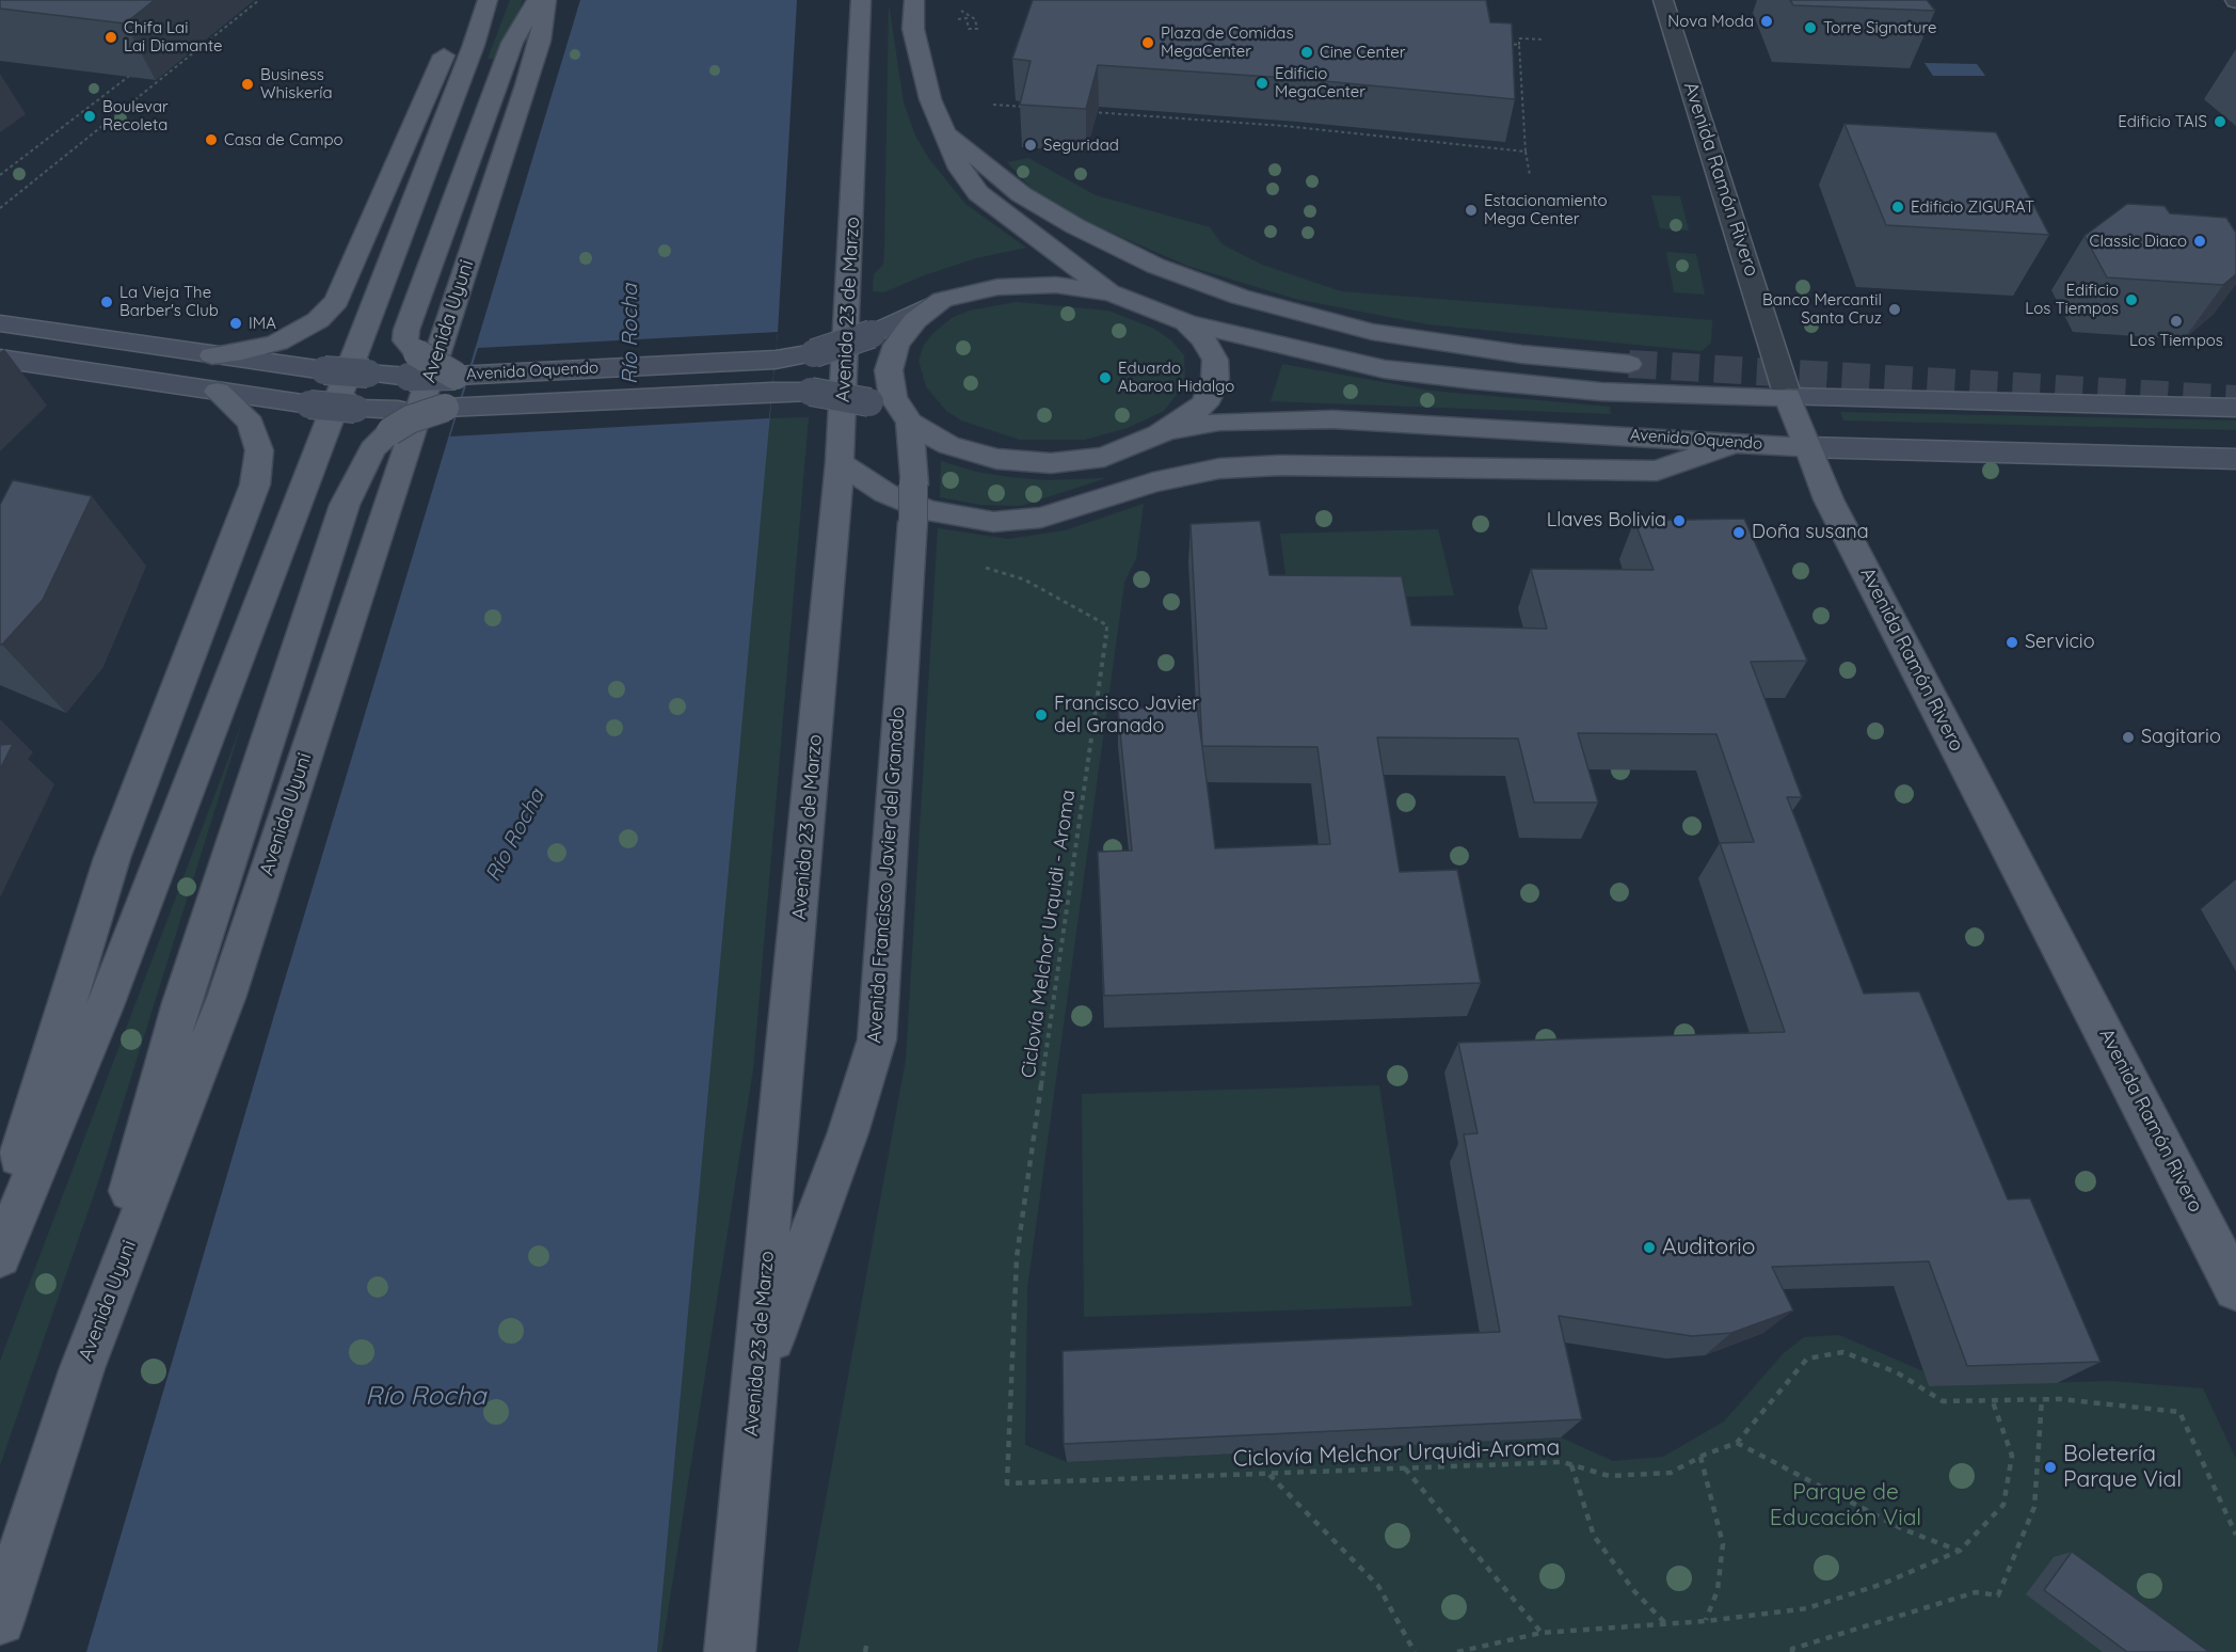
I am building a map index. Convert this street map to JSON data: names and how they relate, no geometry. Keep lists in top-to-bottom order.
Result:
{
  "streets": {
    "main road": [
      "Avenida Ramón Rivero",
      "Avenida 23 de Marzo",
      "Avenida Uyuni",
      "Avenida Oquendo",
      "Avenida Francisco Javier del Granado"
    ],
    "path": ["Ciclovía Melchor Urquidi - Aroma", "Ciclovía Melchor Urquidi-Aroma"]
  },
  "crossings": [
    ["Avenida Ramón Rivero", "Avenida Oquendo"],
    ["Avenida 23 de Marzo", "Avenida Francisco Javier del Granado"],
    ["Avenida Oquendo", "Avenida Francisco Javier del Granado"],
    ["Ciclovía Melchor Urquidi - Aroma", "Ciclovía Melchor Urquidi-Aroma"]
  ],
  "water": ["Río Rocha"],
  "parks": ["Parque de Educación Vial"],
  "places": [
    "Nova Moda",
    "Torre Signature",
    "Chifa Lai Lai Diamante",
    "Plaza de Comidas MegaCenter",
    "Cine Center",
    "Edificio MegaCenter",
    "Business Whiskería",
    "Boulevar Recoleta",
    "Edificio TAIS",
    "Casa de Campo",
    "Seguridad",
    "Edificio ZIGURAT",
    "Estacionamiento Mega Center",
    "Classic Diaco",
    "Edificio Los Tiempos",
    "La Vieja The Barber's Club",
    "Banco Mercantil Santa Cruz",
    "Los Tiempos",
    "IMA",
    "Eduardo Abaroa Hidalgo",
    "Llaves Bolivia",
    "Doña susana",
    "Servicio",
    "Francisco Javier del Granado",
    "Sagitario",
    "Auditorio",
    "Boletería Parque Vial"
  ]
}
